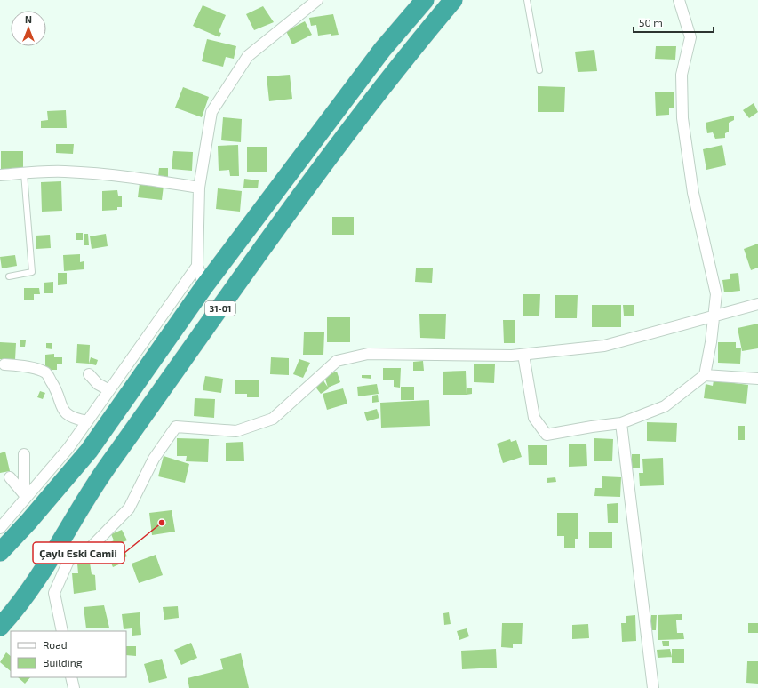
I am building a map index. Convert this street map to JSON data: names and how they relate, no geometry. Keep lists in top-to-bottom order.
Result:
{
  "streets": {
    "highway": ["31-01"]
  },
  "places": ["Çaylı Eski Camii"],
  "legend": ["Road", "Building"],
  "scale_bar": "50 m",
  "north": "top"
}
